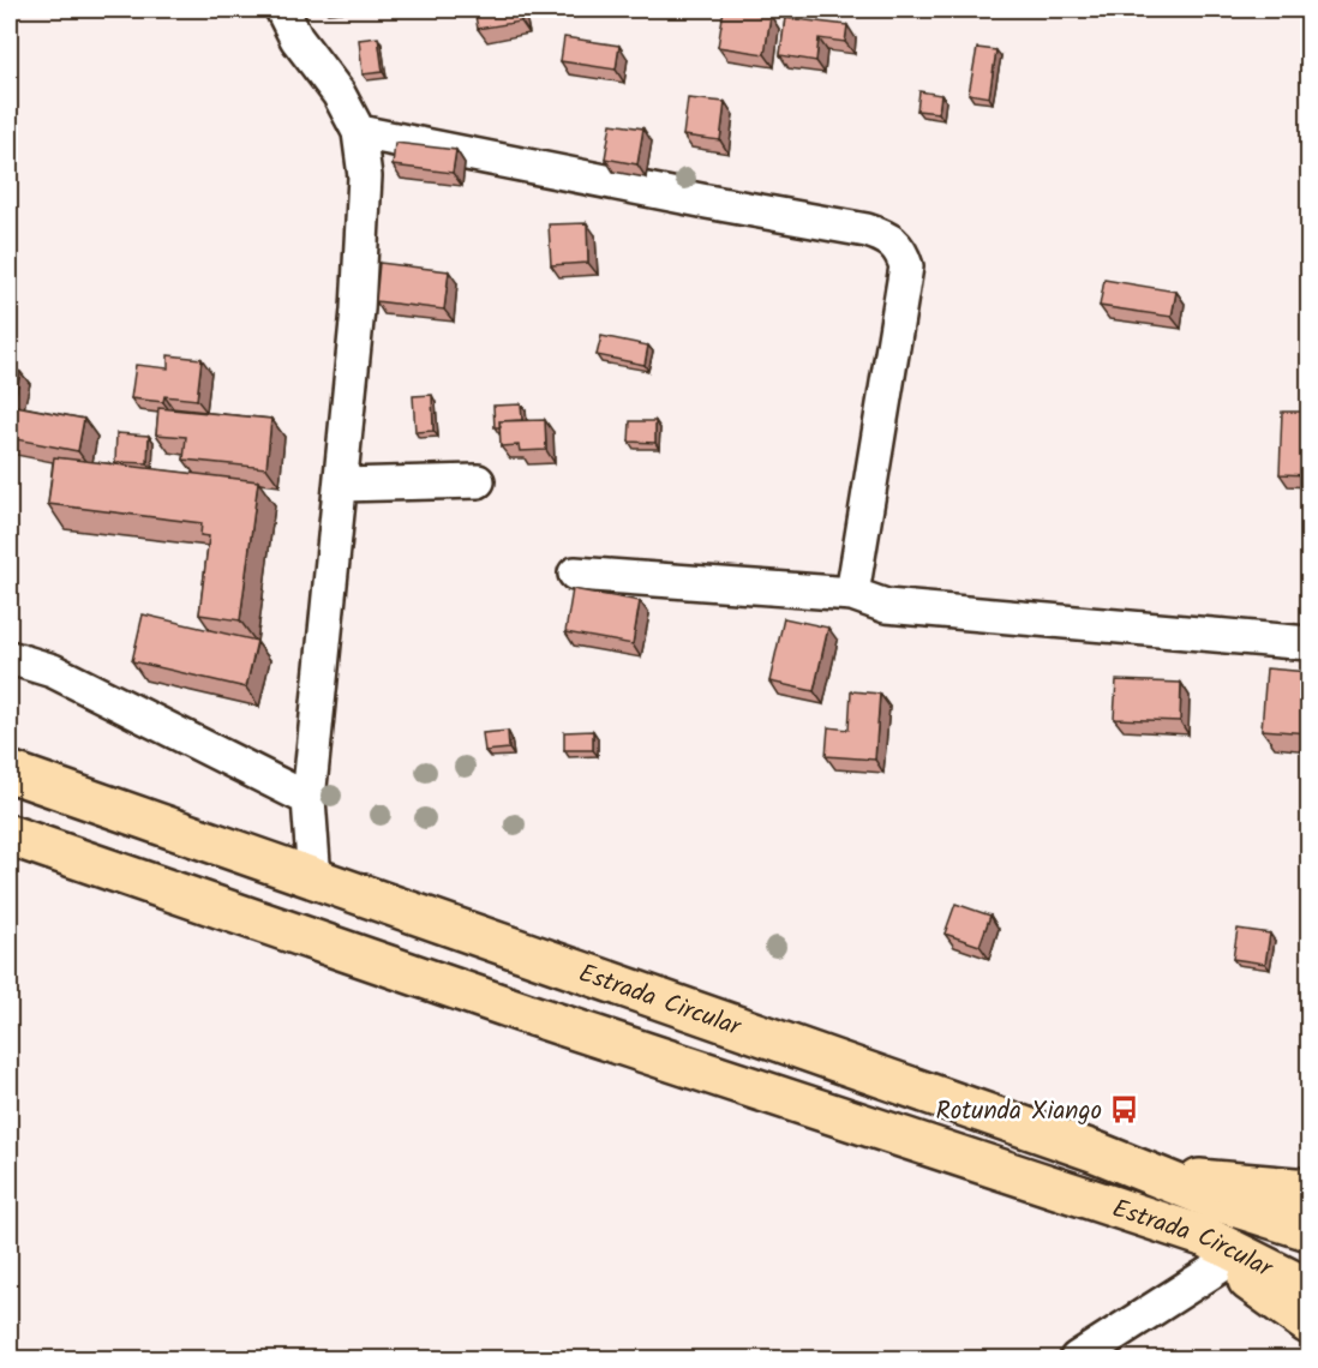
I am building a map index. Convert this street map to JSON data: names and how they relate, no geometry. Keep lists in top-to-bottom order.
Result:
{
  "streets": {
    "main road": ["Estrada Circular"]
  },
  "places": {
    "bus stop": ["Rotunda Xiango"]
  }
}
